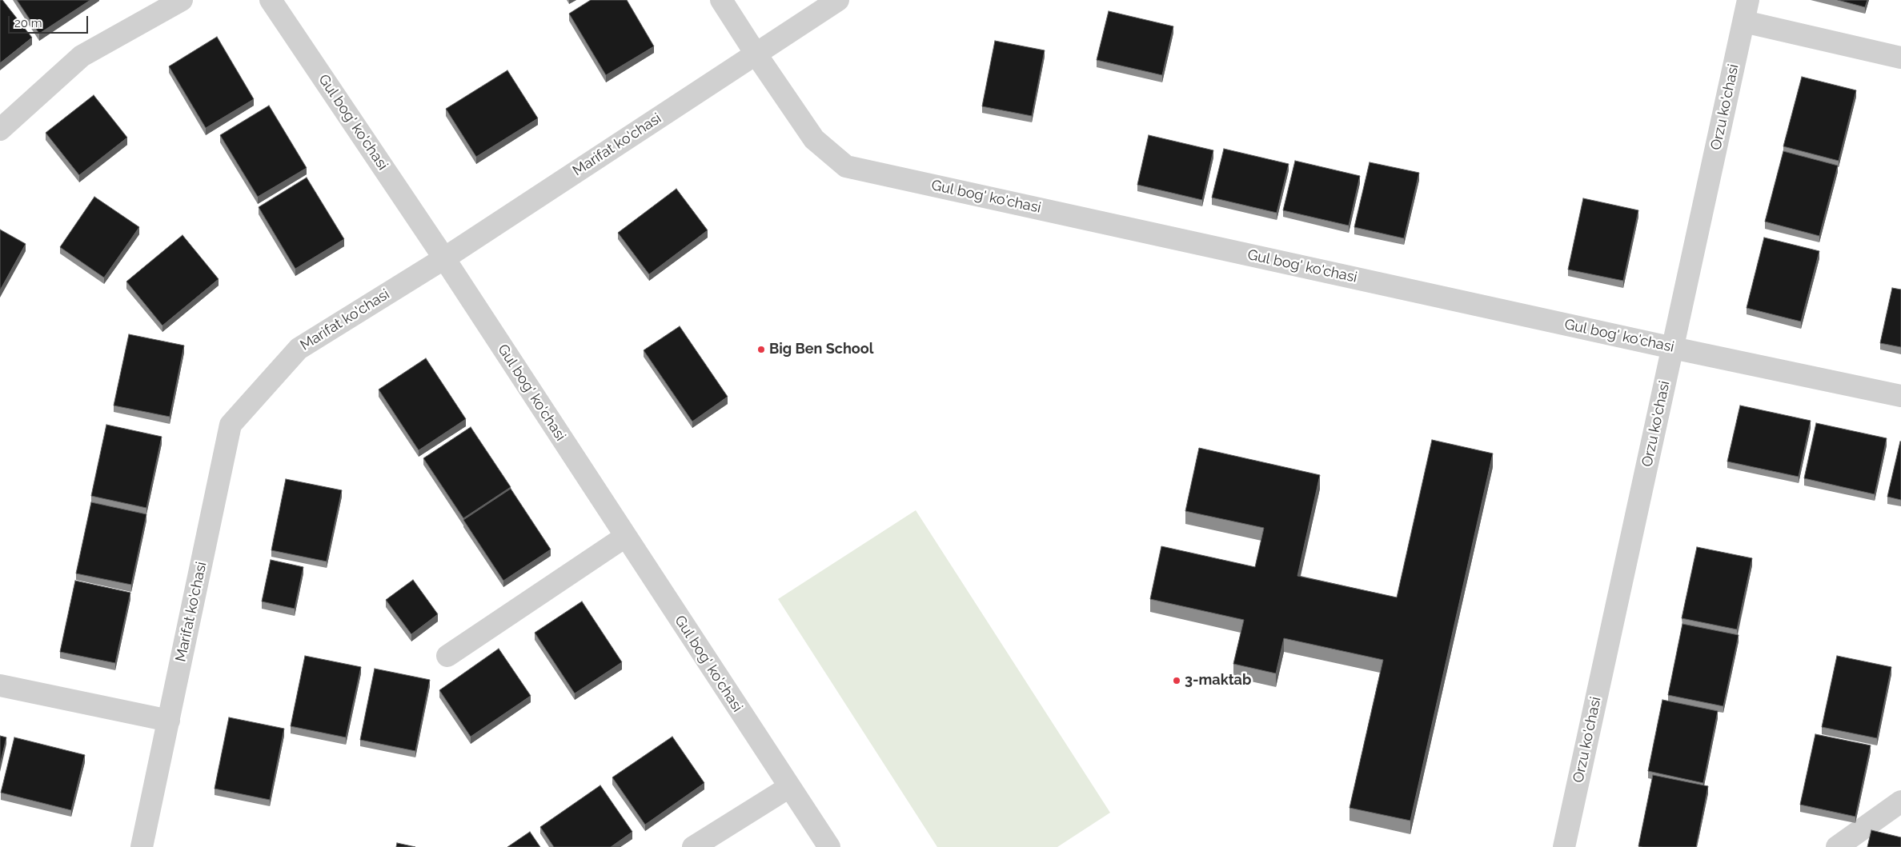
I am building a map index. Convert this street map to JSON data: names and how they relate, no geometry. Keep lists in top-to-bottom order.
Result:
{
  "streets": {
    "street": ["Orzu ko'chasi", "Gul bog' ko'chasi", "Marifat ko'chasi"]
  },
  "crossings": [
    ["Orzu ko'chasi", "Gul bog' ko'chasi"],
    ["Gul bog' ko'chasi", "Marifat ko'chasi"]
  ],
  "places": ["Big Ben School", "3-maktab"],
  "scale_bar": "20 m"
}
